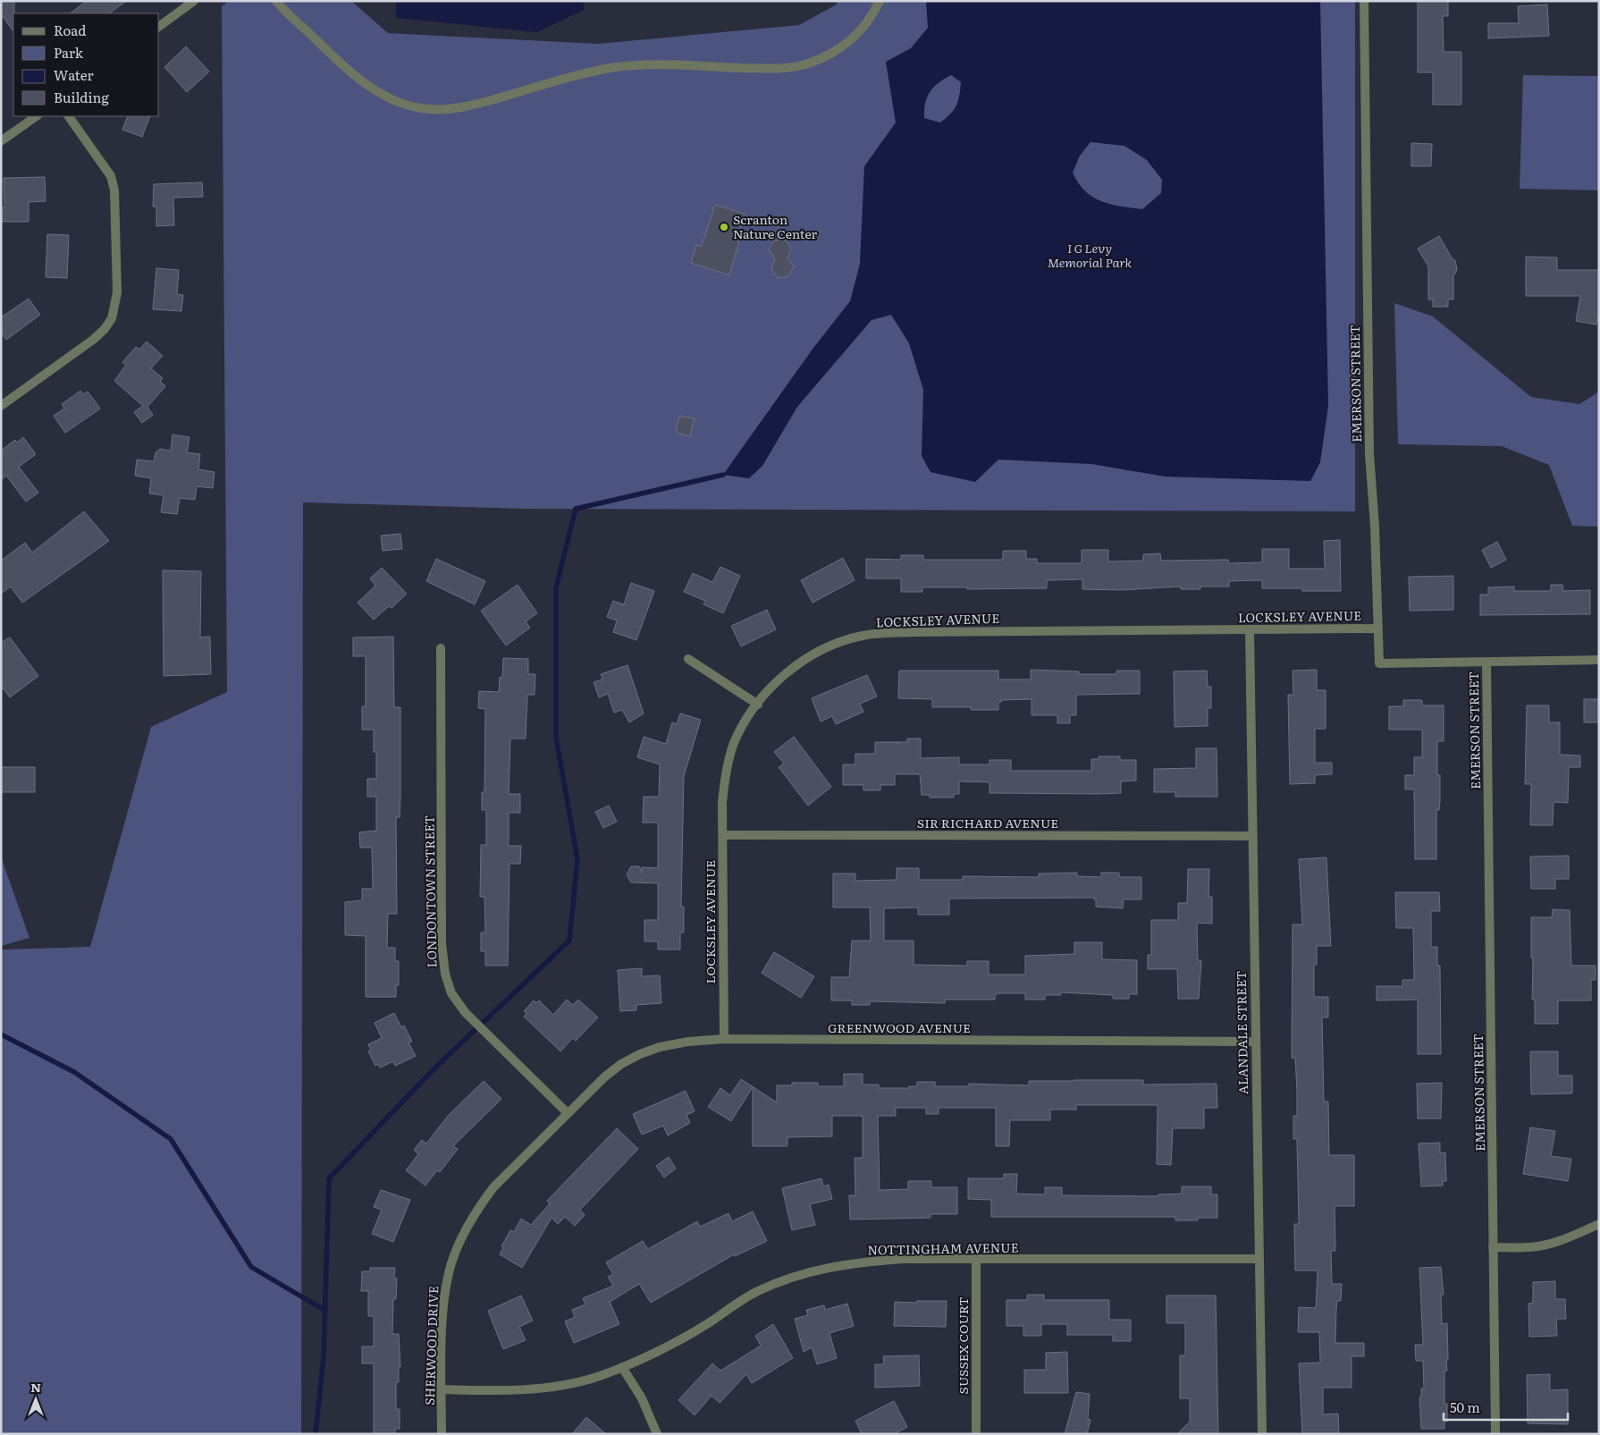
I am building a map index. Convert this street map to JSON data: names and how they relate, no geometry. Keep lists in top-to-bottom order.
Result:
{
  "streets": {
    "street": [
      "EMERSON STREET",
      "LOCKSLEY AVENUE",
      "SIR RICHARD AVENUE",
      "LONDONTOWN STREET",
      "GREENWOOD AVENUE",
      "ALANDALE STREET",
      "NOTTINGHAM AVENUE",
      "SHERWOOD DRIVE",
      "SUSSEX COURT"
    ]
  },
  "crossings": [
    ["EMERSON STREET", "LOCKSLEY AVENUE"],
    ["LOCKSLEY AVENUE", "SIR RICHARD AVENUE"],
    ["LOCKSLEY AVENUE", "GREENWOOD AVENUE"],
    ["LOCKSLEY AVENUE", "ALANDALE STREET"],
    ["SIR RICHARD AVENUE", "ALANDALE STREET"],
    ["LONDONTOWN STREET", "GREENWOOD AVENUE"],
    ["LONDONTOWN STREET", "SHERWOOD DRIVE"],
    ["GREENWOOD AVENUE", "ALANDALE STREET"],
    ["GREENWOOD AVENUE", "SHERWOOD DRIVE"],
    ["ALANDALE STREET", "NOTTINGHAM AVENUE"],
    ["NOTTINGHAM AVENUE", "SHERWOOD DRIVE"],
    ["NOTTINGHAM AVENUE", "SUSSEX COURT"]
  ],
  "parks": ["I G Levy Memorial Park"],
  "places": ["Scranton Nature Center"],
  "legend": [
    "Road",
    "Park",
    "Water",
    "Building"
  ],
  "scale_bar": "50 m",
  "north": "top"
}
